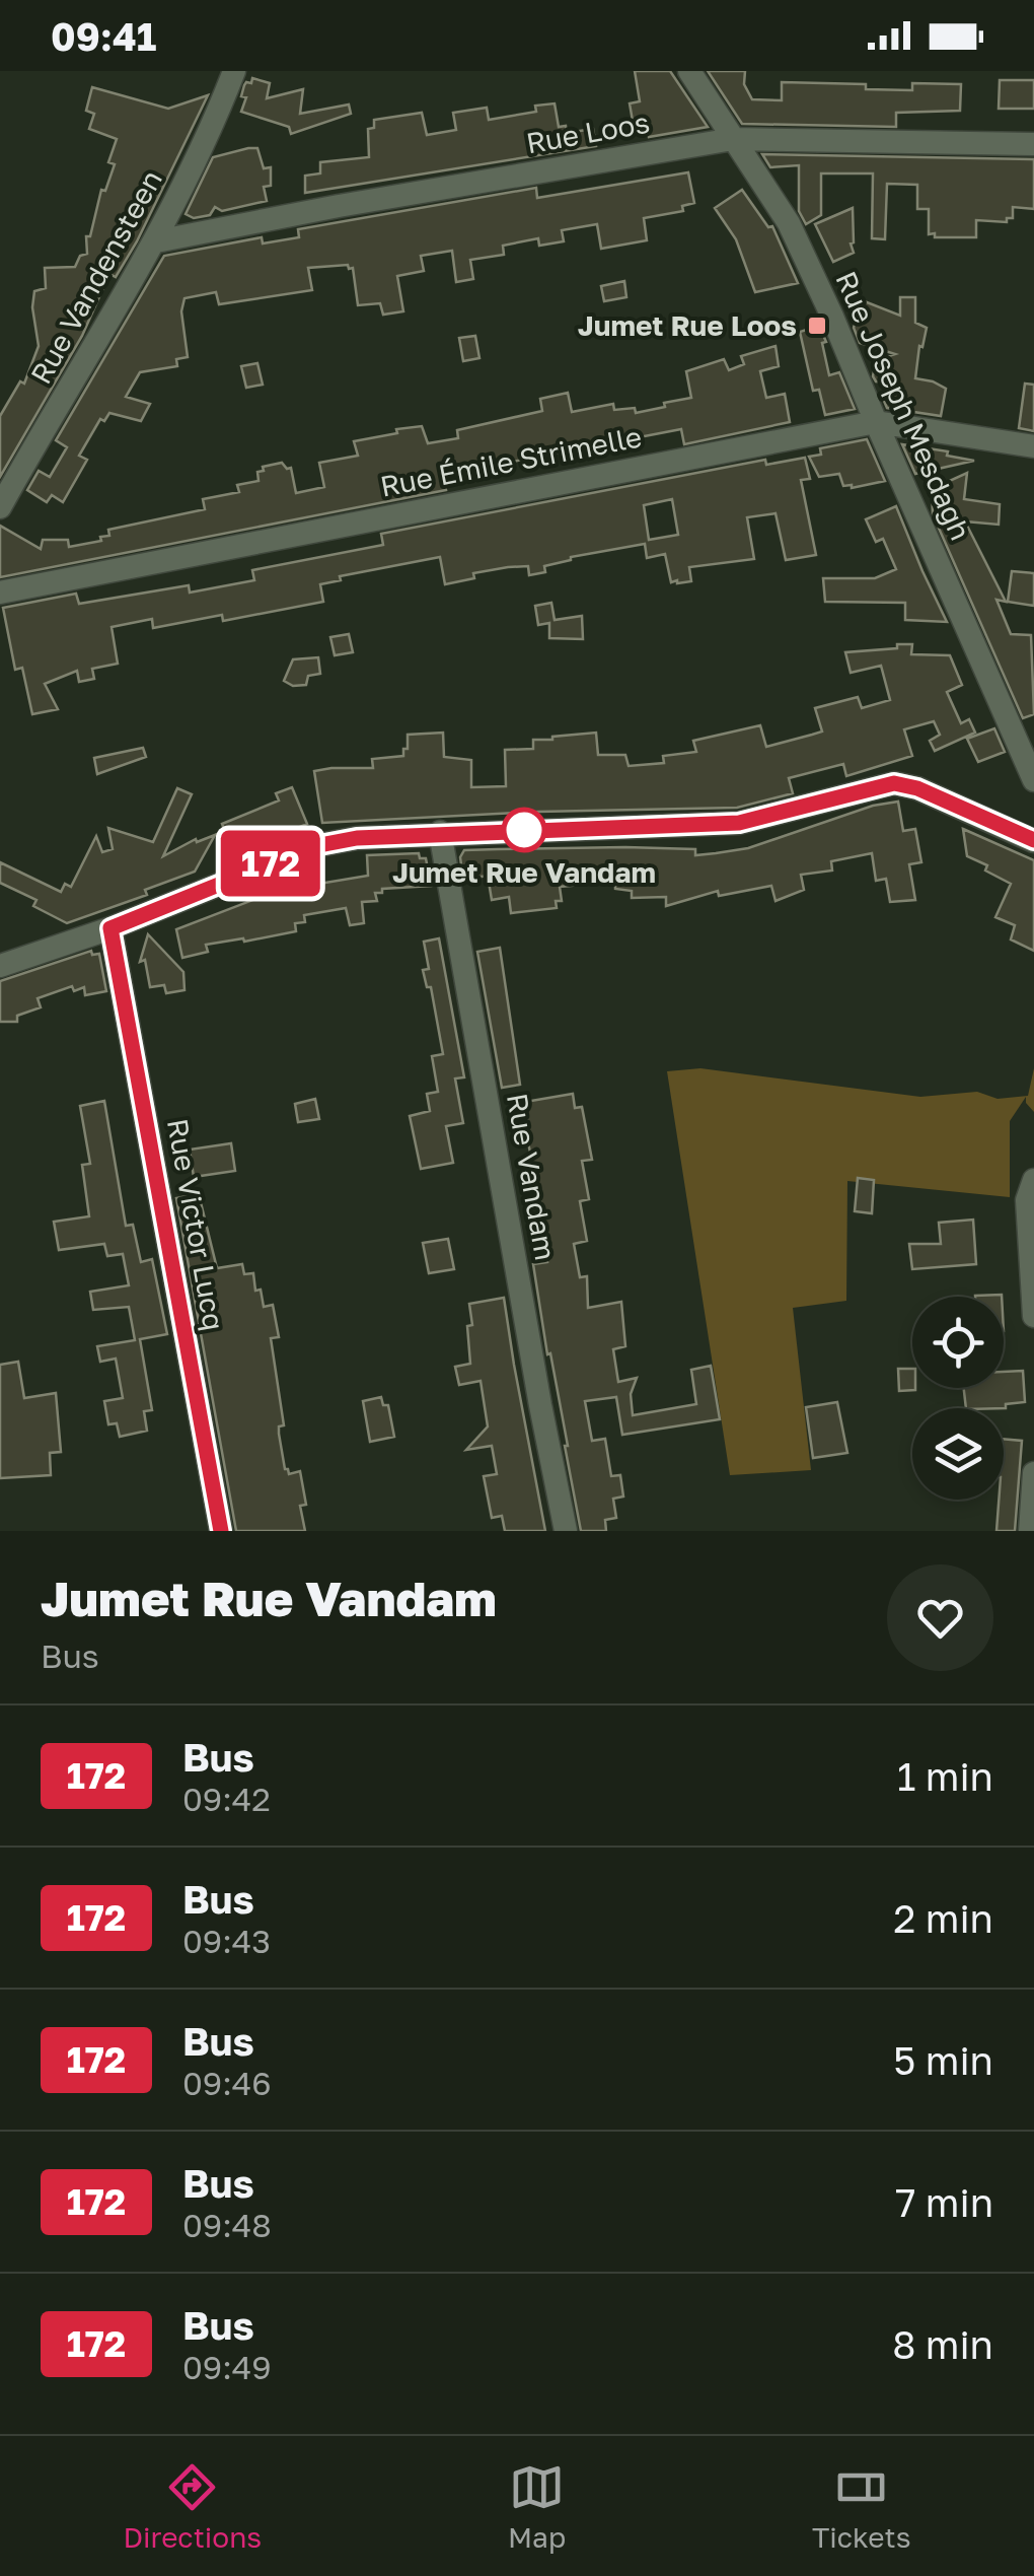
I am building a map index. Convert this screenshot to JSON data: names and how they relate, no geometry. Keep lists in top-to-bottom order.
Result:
{
  "streets": {
    "street": [
      "Rue Loos",
      "Rue Vandensteen",
      "Rue Joseph Mesdagh",
      "Rue Émile Strimelle",
      "Rue Vandam",
      "Rue Victor Lucq"
    ]
  },
  "crossings": [
    ["Rue Loos", "Rue Vandensteen"],
    ["Rue Loos", "Rue Joseph Mesdagh"],
    ["Rue Joseph Mesdagh", "Rue Émile Strimelle"]
  ],
  "places": {
    "transit": ["Jumet Rue Loos"],
    "other": ["Jumet Rue Vandam"]
  },
  "lines": ["bus line 172"],
  "page": {
    "status": "09:41",
    "on_map": "172",
    "heading": ["Jumet Rue Vandam", "Bus"],
    "list": [
      {
        "mark": "172",
        "name": "Bus",
        "note": "09:42",
        "value": "1 min"
      },
      {
        "mark": "172",
        "name": "Bus",
        "note": "09:43",
        "value": "2 min"
      },
      {
        "mark": "172",
        "name": "Bus",
        "note": "09:46",
        "value": "5 min"
      },
      {
        "mark": "172",
        "name": "Bus",
        "note": "09:48",
        "value": "7 min"
      },
      {
        "mark": "172",
        "name": "Bus",
        "note": "09:49",
        "value": "8 min"
      }
    ],
    "tabs": ["Directions", "Map", "Tickets"]
  }
}
